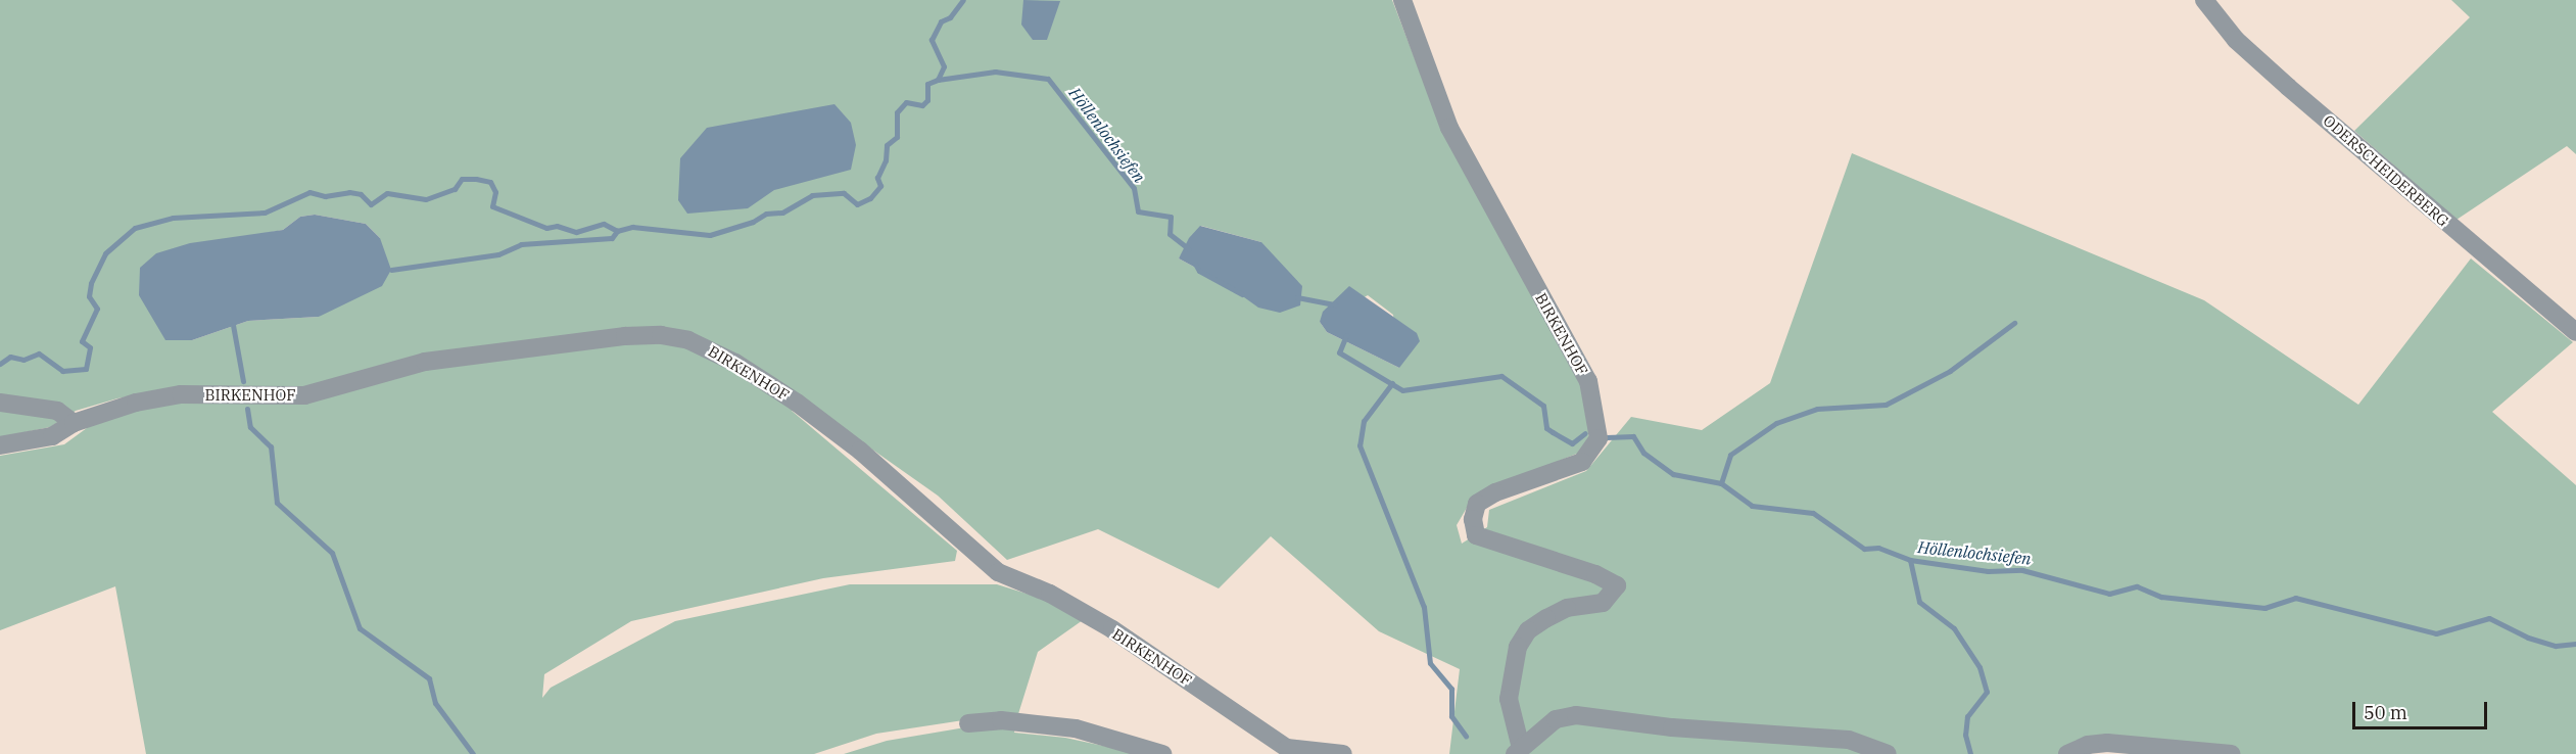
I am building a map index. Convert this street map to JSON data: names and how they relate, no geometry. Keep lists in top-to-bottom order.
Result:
{
  "streets": {
    "street": ["ODERSCHEIDERBERG", "BIRKENHOF"]
  },
  "water": ["Höllenlochsiefen"],
  "scale_bar": "50 m"
}
